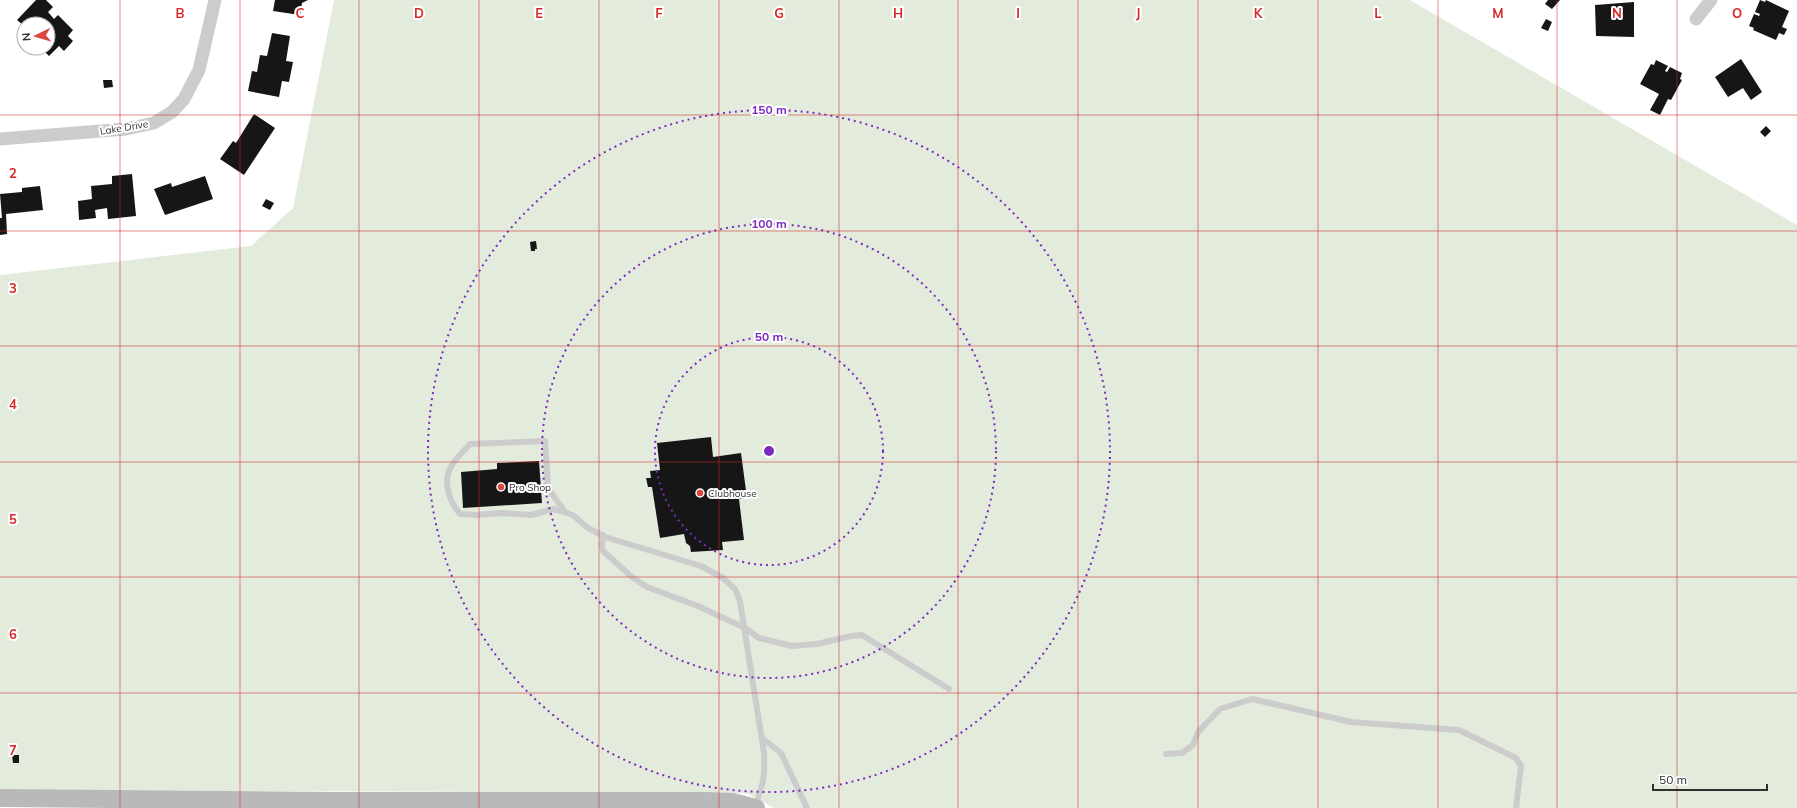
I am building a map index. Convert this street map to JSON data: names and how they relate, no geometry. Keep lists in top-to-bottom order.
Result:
{
  "streets": {
    "street": ["Lake Drive"]
  },
  "places": ["Pro Shop", "Clubhouse"],
  "scale_bar": "50 m",
  "north": "left",
  "grid": {
    "columns": [
      "B",
      "C",
      "D",
      "E",
      "F",
      "G",
      "H",
      "I",
      "J",
      "K",
      "L",
      "M",
      "N",
      "O"
    ],
    "rows": [
      "2",
      "3",
      "4",
      "5",
      "6",
      "7"
    ]
  },
  "rings": ["150 m", "100 m", "50 m"]
}
